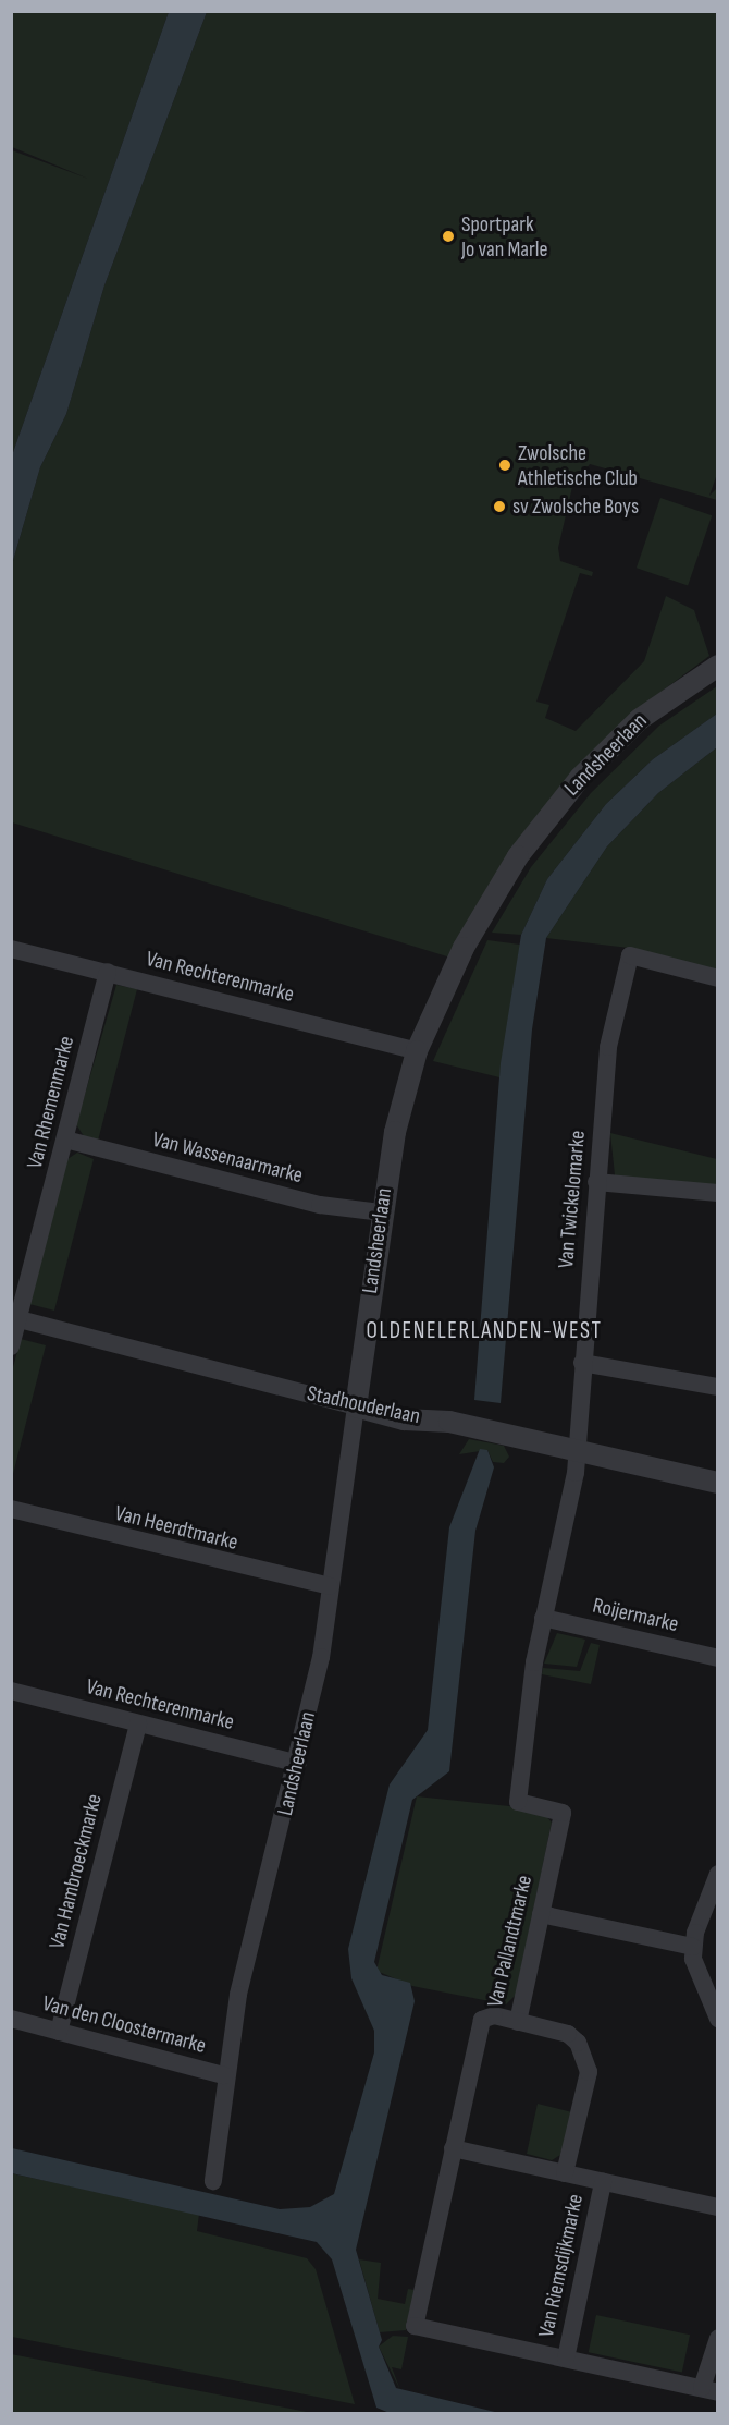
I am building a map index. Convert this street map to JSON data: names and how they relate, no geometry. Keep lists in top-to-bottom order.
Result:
{
  "streets": {
    "street": [
      "Landsheerlaan",
      "Van Rechterenmarke",
      "Van Rhemenmarke",
      "Van Wassenaarmarke",
      "Van Twickelomarke",
      "Stadhouderlaan",
      "Van Heerdtmarke",
      "Roijermarke",
      "Van Hambroeckmarke",
      "Van Pallandtmarke",
      "Van den Cloostermarke",
      "Van Riemsdijkmarke"
    ]
  },
  "crossings": [
    ["Landsheerlaan", "Van Rechterenmarke"],
    ["Landsheerlaan", "Van Wassenaarmarke"],
    ["Landsheerlaan", "Stadhouderlaan"],
    ["Landsheerlaan", "Van Heerdtmarke"],
    ["Landsheerlaan", "Van den Cloostermarke"],
    ["Van Rechterenmarke", "Van Rhemenmarke"],
    ["Van Rechterenmarke", "Van Hambroeckmarke"],
    ["Van Rhemenmarke", "Van Wassenaarmarke"],
    ["Van Rhemenmarke", "Stadhouderlaan"],
    ["Van Twickelomarke", "Stadhouderlaan"],
    ["Van Twickelomarke", "Van Pallandtmarke"],
    ["Stadhouderlaan", "Van Pallandtmarke"],
    ["Roijermarke", "Van Pallandtmarke"],
    ["Van Hambroeckmarke", "Van den Cloostermarke"],
    ["Van Pallandtmarke", "Van Riemsdijkmarke"]
  ],
  "districts": ["OLDENELERLANDEN-WEST"],
  "places": ["Sportpark Jo van Marle", "Zwolsche Athletische Club", "sv Zwolsche Boys"]
}
